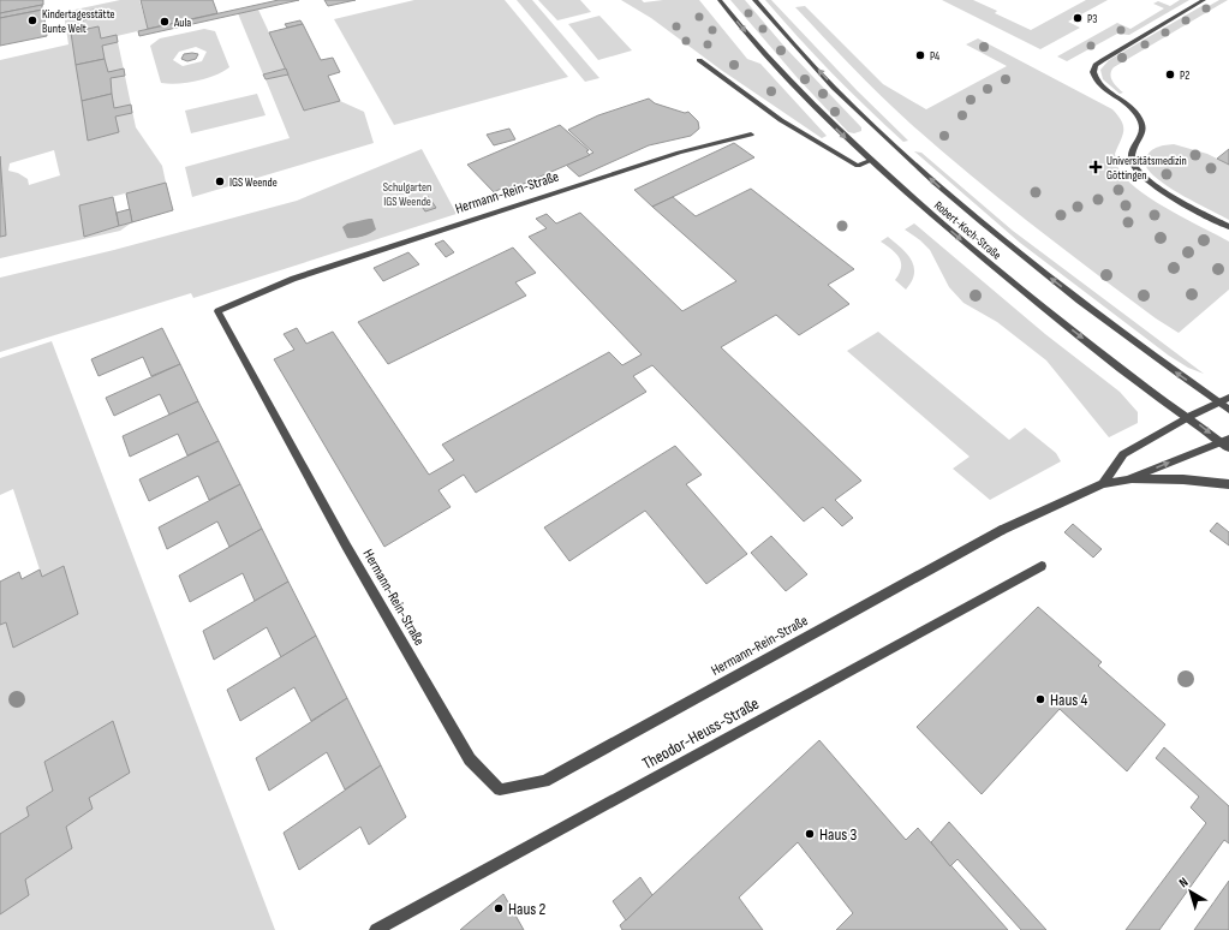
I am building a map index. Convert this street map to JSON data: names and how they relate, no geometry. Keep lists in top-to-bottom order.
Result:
{
  "streets": {
    "street": ["Hermann-Rein-Straße", "Robert-Koch-Straße", "Theodor-Heuss-Straße"]
  },
  "crossings": [
    ["Hermann-Rein-Straße", "Robert-Koch-Straße"]
  ],
  "parks": ["Schulgarten IGS Weende"],
  "places": {
    "other": [
      "P3",
      "Kindertagesstätte Bunte Welt",
      "Aula",
      "P4",
      "P2",
      "IGS Weende",
      "Haus 4",
      "Haus 3",
      "Haus 2"
    ],
    "health": ["Universitätsmedizin Göttingen"]
  },
  "north": "top left"
}
